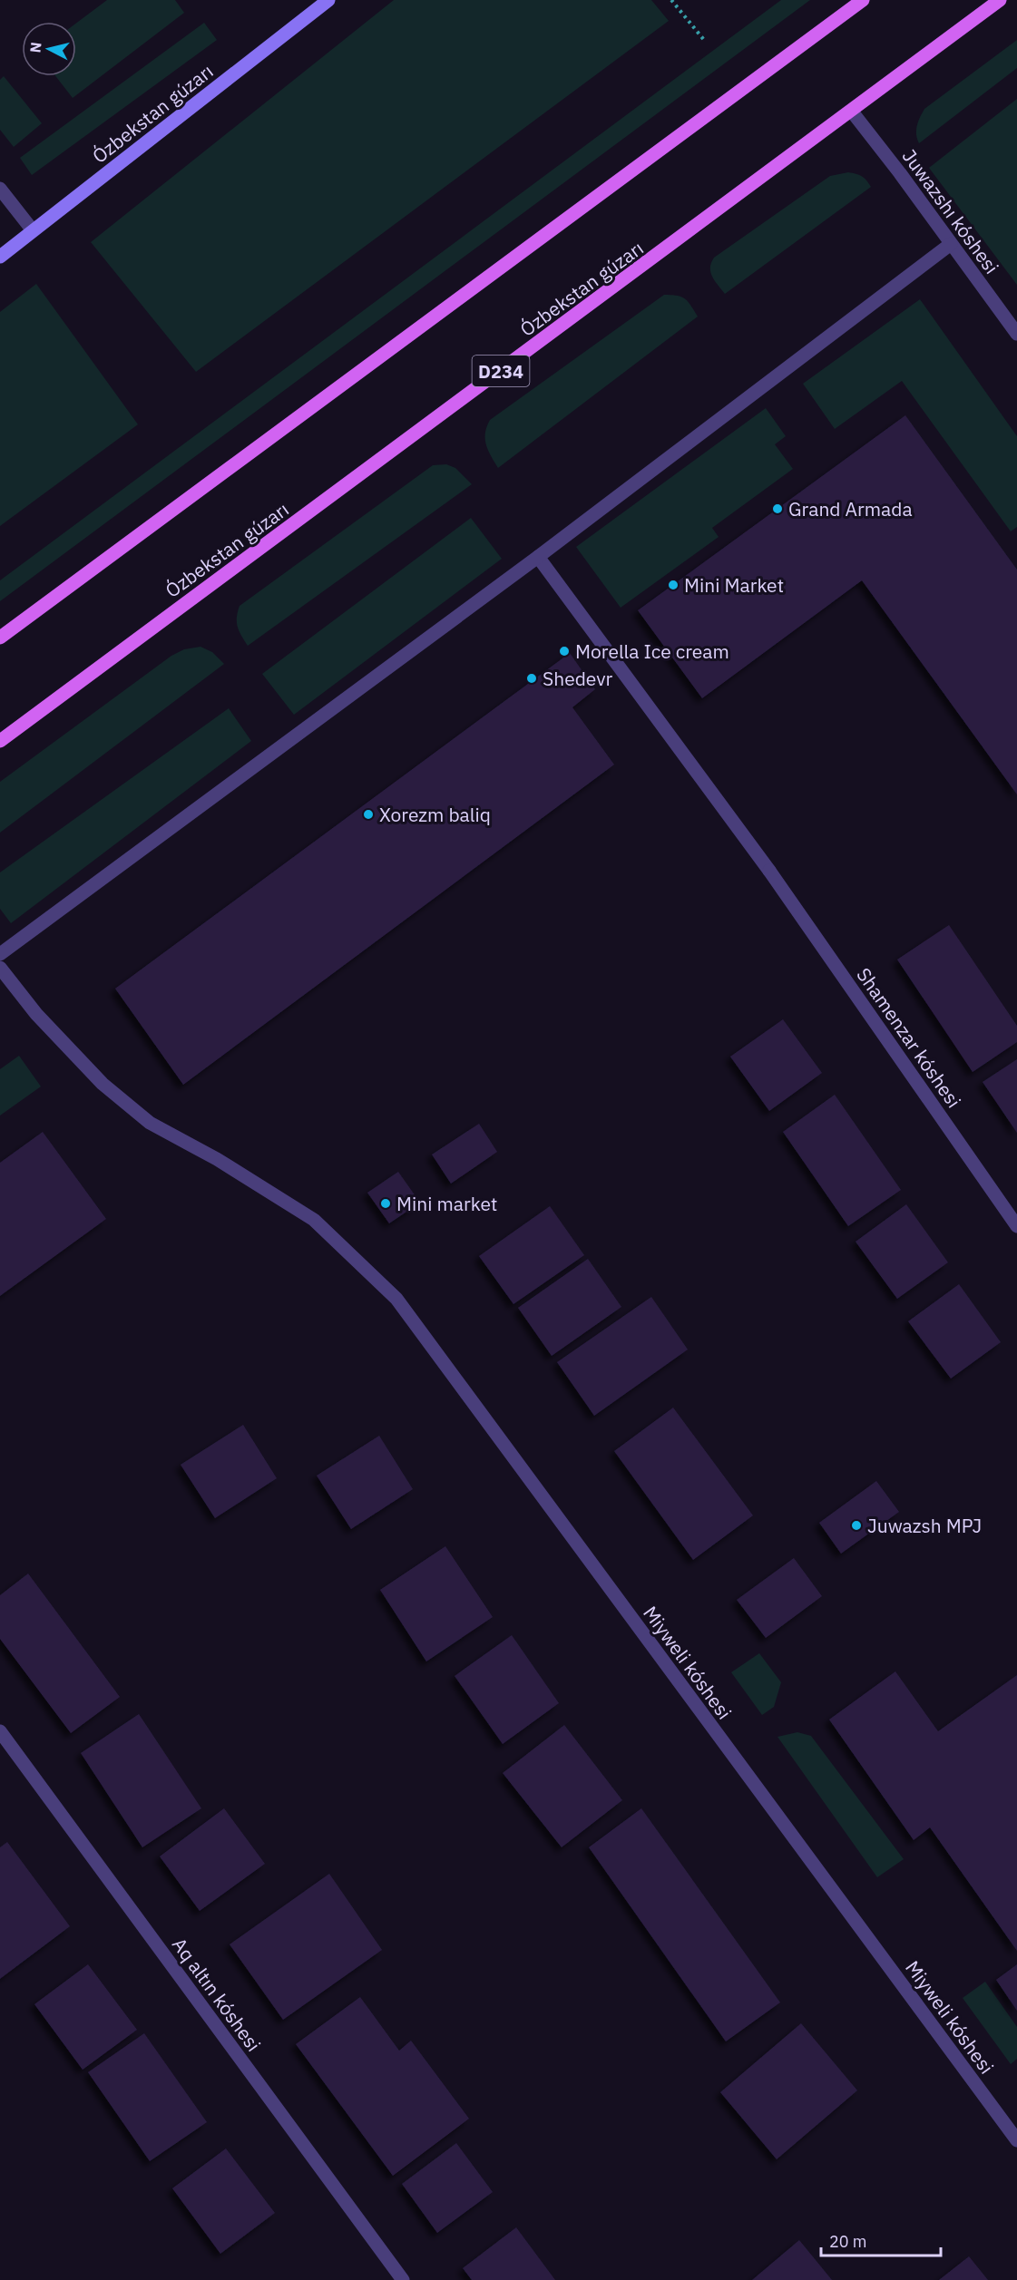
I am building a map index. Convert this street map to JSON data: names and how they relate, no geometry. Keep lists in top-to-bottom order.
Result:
{
  "streets": {
    "main road": ["Ózbekstan gúzarı", "D234"],
    "street": [
      "Juwazshı kóshesi",
      "Shamenzar kóshesi",
      "Miyweli kóshesi",
      "Aq altın kóshesi"
    ]
  },
  "crossings": [
    ["Ózbekstan gúzarı", "Juwazshı kóshesi"]
  ],
  "places": [
    "Grand Armada",
    "Mini Market",
    "Morella Ice cream",
    "Shedevr",
    "Xorezm baliq",
    "Mini market",
    "Juwazsh MPJ"
  ],
  "scale_bar": "20 m",
  "north": "left"
}
